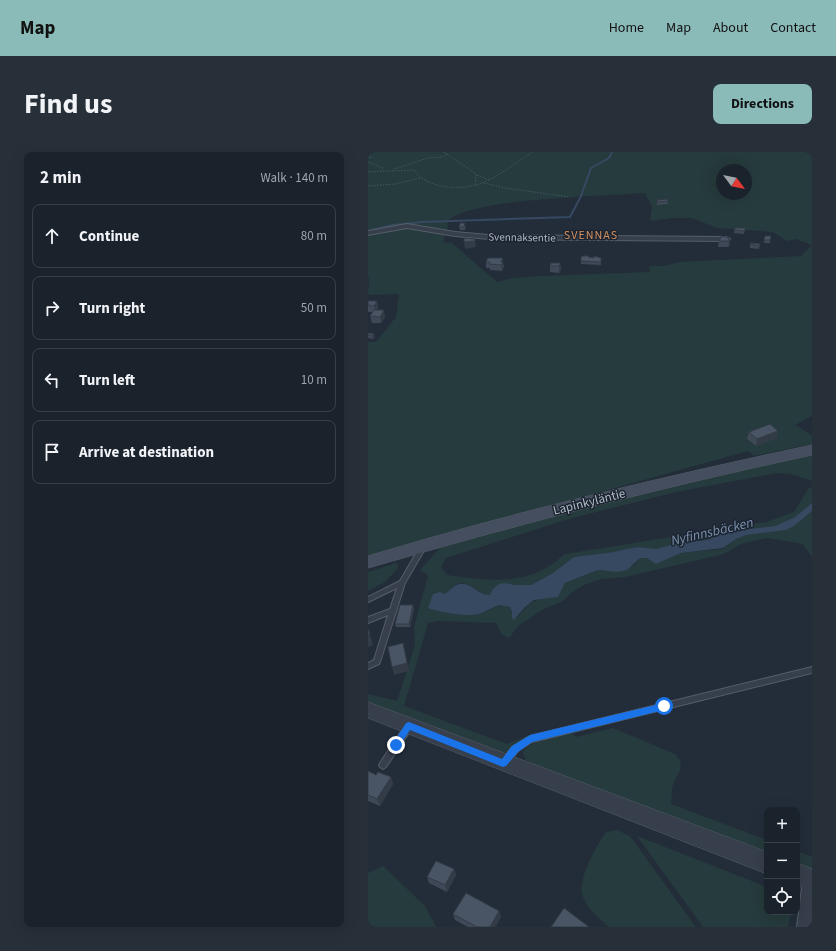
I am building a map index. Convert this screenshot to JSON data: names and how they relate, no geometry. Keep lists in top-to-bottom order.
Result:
{
  "streets": {
    "main road": ["Lapinkyläntie"],
    "street": ["Svennaksentie"]
  },
  "districts": ["SVENNAS"],
  "water": ["Nyfinnsbäcken"],
  "north": "bottom right",
  "page": {
    "header": "Map",
    "nav": [
      "Home",
      "Map",
      "About",
      "Contact"
    ],
    "title": "Find us",
    "buttons": "Directions",
    "heading": ["2 min", "Walk · 140 m"],
    "list": [
      ["Continue", "80 m"],
      ["Turn right", "50 m"],
      ["Turn left", "10 m"],
      "Arrive at destination"
    ],
    "map_buttons": ["+", "−"]
  }
}
